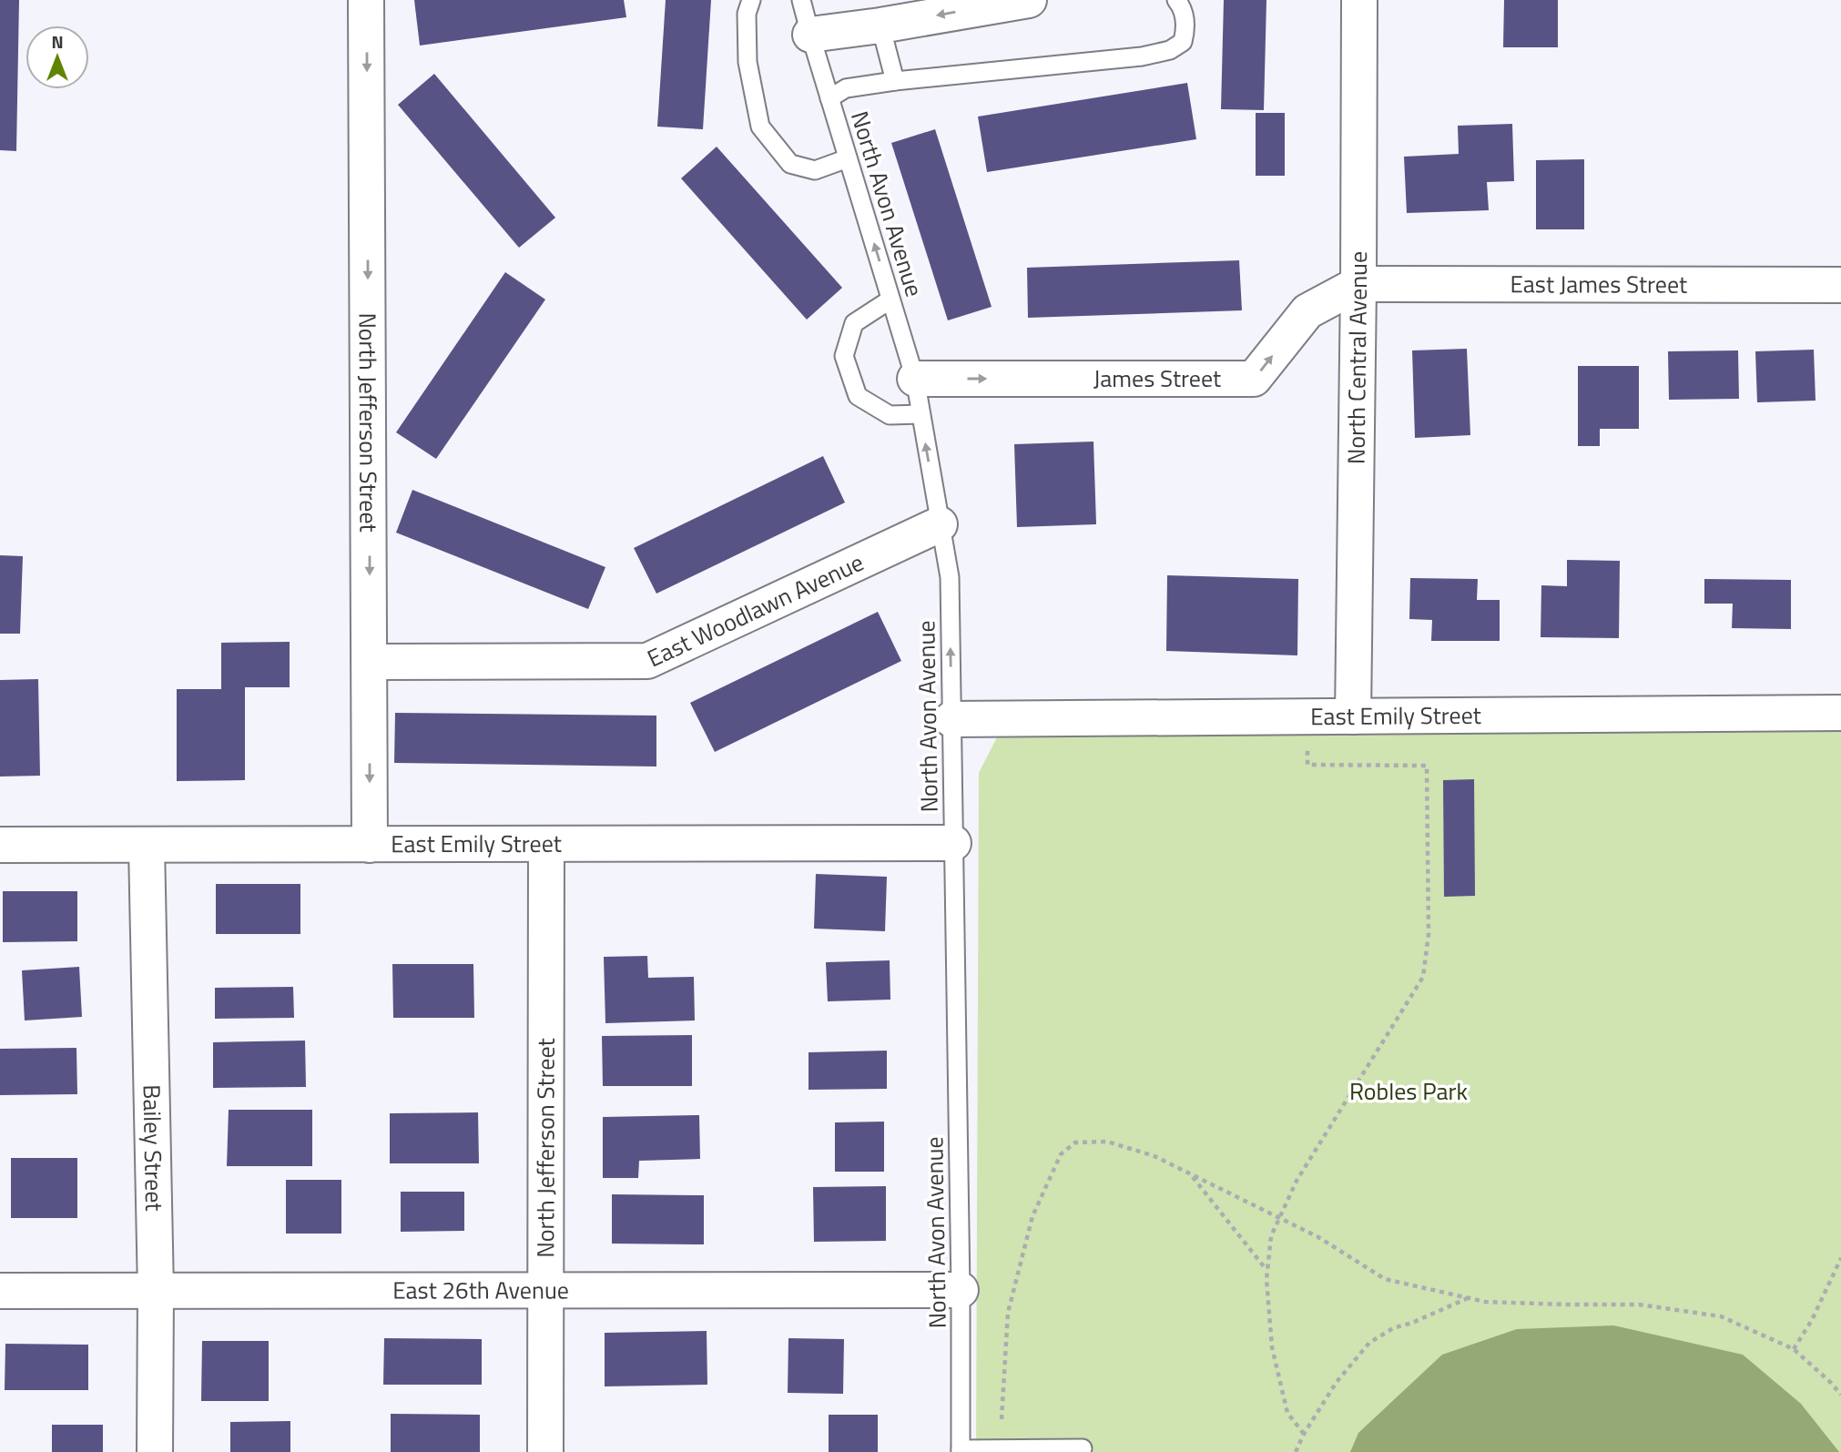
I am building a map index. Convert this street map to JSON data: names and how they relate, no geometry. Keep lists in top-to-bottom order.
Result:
{
  "streets": {
    "street": [
      "East James Street",
      "North Central Avenue",
      "James Street",
      "North Jefferson Street",
      "East Woodlawn Avenue",
      "East Emily Street",
      "Bailey Street",
      "East 26th Avenue"
    ],
    "lane": ["North Avon Avenue"]
  },
  "crossings": [
    ["North Avon Avenue", "James Street"],
    ["North Avon Avenue", "East Woodlawn Avenue"],
    ["North Avon Avenue", "East Emily Street"],
    ["North Avon Avenue", "East 26th Avenue"],
    ["East James Street", "North Central Avenue"],
    ["East James Street", "James Street"],
    ["North Central Avenue", "James Street"],
    ["North Central Avenue", "East Emily Street"],
    ["North Jefferson Street", "East Woodlawn Avenue"],
    ["North Jefferson Street", "East Emily Street"],
    ["North Jefferson Street", "East 26th Avenue"],
    ["East Emily Street", "Bailey Street"],
    ["Bailey Street", "East 26th Avenue"]
  ],
  "one_way": ["James Street", "North Jefferson Street"],
  "parks": ["Robles Park"],
  "north": "top"
}
